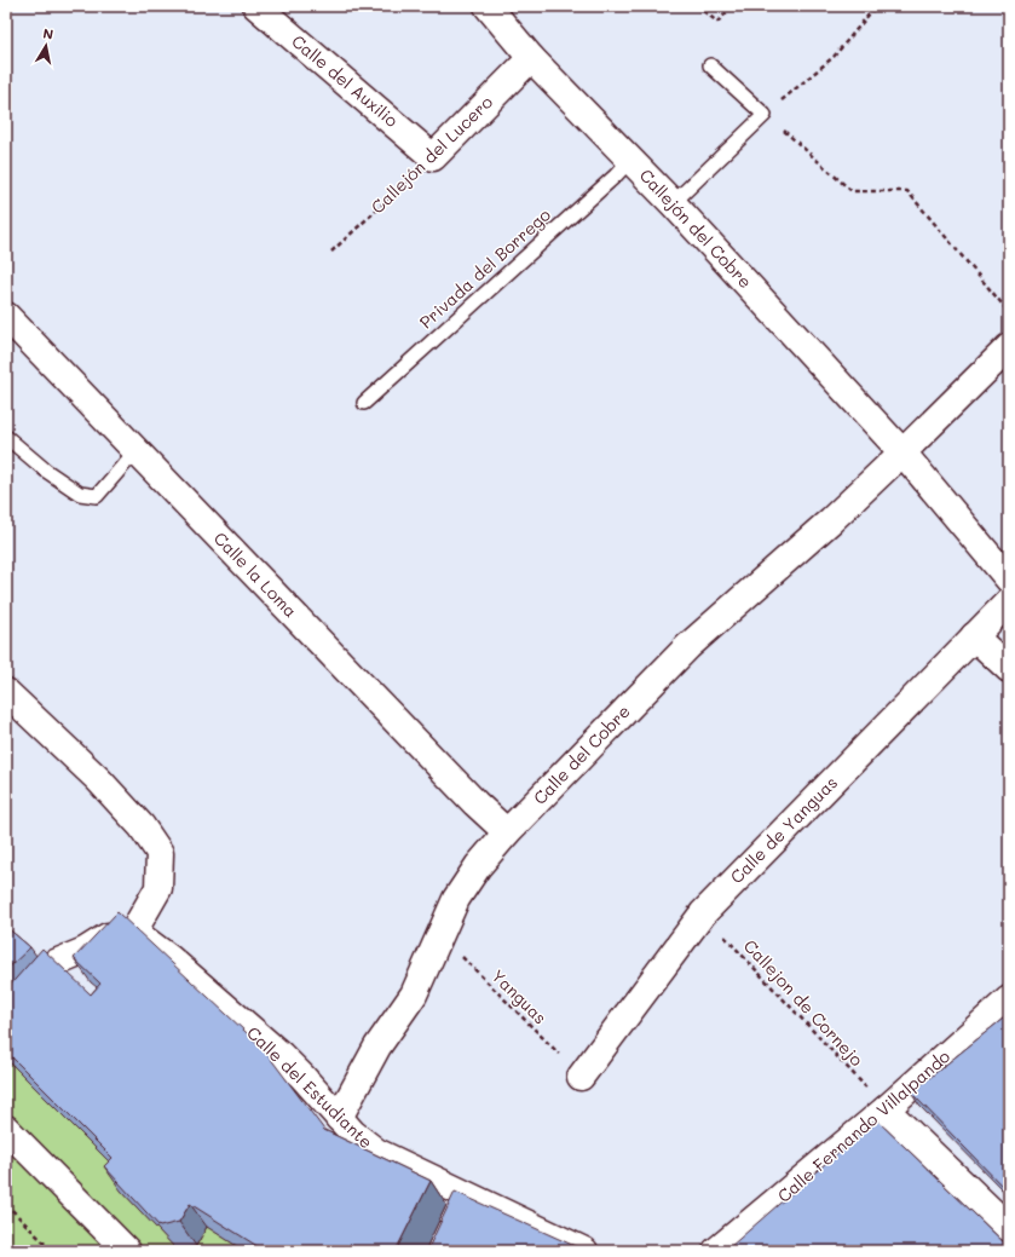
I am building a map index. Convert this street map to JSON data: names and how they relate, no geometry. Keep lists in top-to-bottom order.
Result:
{
  "streets": {
    "street": [
      "Calle del Auxilio",
      "Callejón del Lucero",
      "Callejón del Cobre",
      "Calle la Loma",
      "Calle del Cobre",
      "Calle de Yanguas",
      "Calle del Estudiante",
      "Calle Fernando Villalpando"
    ],
    "lane": ["Privada del Borrego"],
    "path": ["Yanguas", "Callejon de Cornejo"]
  },
  "crossings": [
    ["Calle del Auxilio", "Callejón del Lucero"],
    ["Callejón del Lucero", "Callejón del Cobre"],
    ["Callejón del Cobre", "Privada del Borrego"],
    ["Callejón del Cobre", "Calle del Cobre"],
    ["Calle la Loma", "Calle del Cobre"],
    ["Calle del Cobre", "Yanguas"],
    ["Calle del Cobre", "Calle del Estudiante"],
    ["Calle de Yanguas", "Yanguas"],
    ["Calle de Yanguas", "Callejon de Cornejo"],
    ["Callejon de Cornejo", "Calle Fernando Villalpando"]
  ],
  "north": "top"
}
